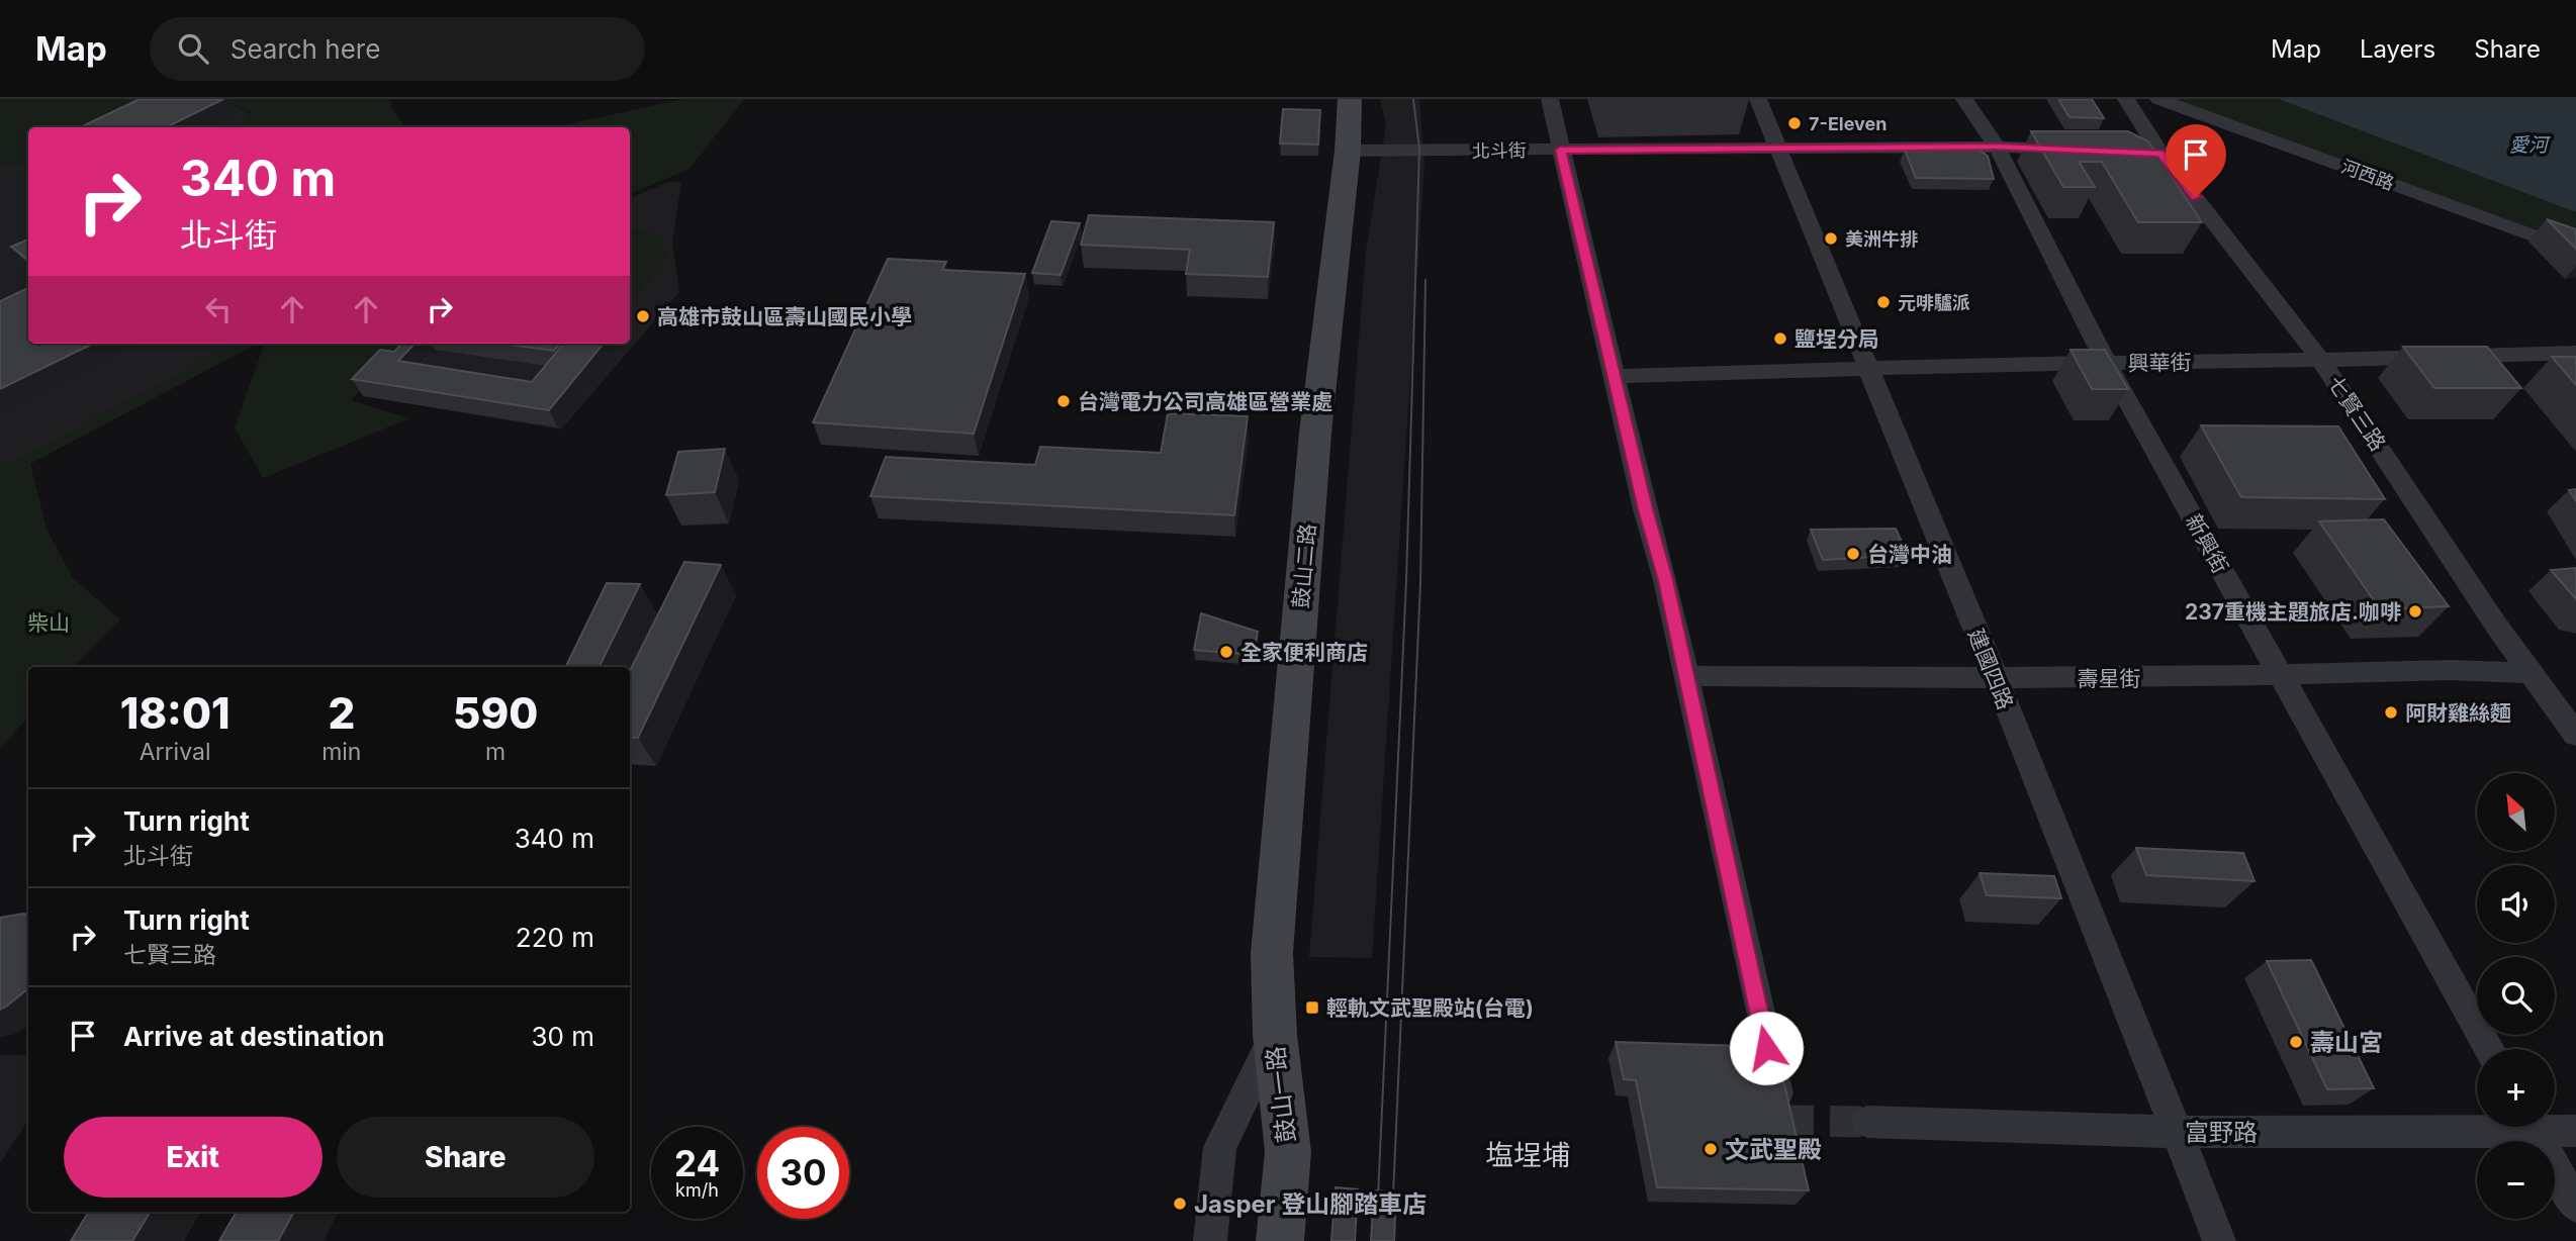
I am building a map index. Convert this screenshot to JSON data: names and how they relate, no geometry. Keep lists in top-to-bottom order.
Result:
{
  "streets": {
    "street": [
      "北斗街",
      "河西路",
      "興華街",
      "七賢三路",
      "新興街",
      "鼓山二路",
      "建國四路",
      "壽星街",
      "鼓山一路",
      "富野路"
    ]
  },
  "crossings": [
    ["北斗街", "新興街"],
    ["北斗街", "鼓山二路"],
    ["北斗街", "建國四路"],
    ["興華街", "七賢三路"],
    ["興華街", "新興街"],
    ["興華街", "建國四路"],
    ["七賢三路", "壽星街"],
    ["新興街", "壽星街"],
    ["鼓山二路", "鼓山一路"],
    ["建國四路", "壽星街"],
    ["建國四路", "富野路"]
  ],
  "districts": ["塩埕埔"],
  "water": ["愛河"],
  "parks": ["柴山"],
  "places": {
    "other": [
      "7-Eleven",
      "美洲牛排",
      "元啡驢派",
      "高雄市鼓山區壽山國民小學",
      "鹽埕分局",
      "台灣電力公司高雄區營業處",
      "台灣中油",
      "237重機主題旅店.咖啡",
      "全家便利商店",
      "阿財雞絲麵",
      "壽山宮",
      "文武聖殿",
      "Jasper 登山腳踏車店"
    ],
    "transit": ["輕軌文武聖殿站(台電)"]
  },
  "north": "top left",
  "page": {
    "header": "Map",
    "search": "Search here",
    "nav": ["Map", "Layers", "Share"],
    "turn": ["340 m", "北斗街"],
    "eta": [
      "18:01",
      "Arrival",
      "2",
      "min",
      "590",
      "m"
    ],
    "map_buttons": ["+", "−"],
    "list": [
      {
        "name": "Turn right",
        "note": "北斗街",
        "value": "340 m"
      },
      {
        "name": "Turn right",
        "note": "七賢三路",
        "value": "220 m"
      },
      {
        "name": "Arrive at destination",
        "value": "30 m"
      }
    ],
    "buttons": ["Exit", "Share"],
    "speed": "24 km/h",
    "limit": "30"
  }
}
